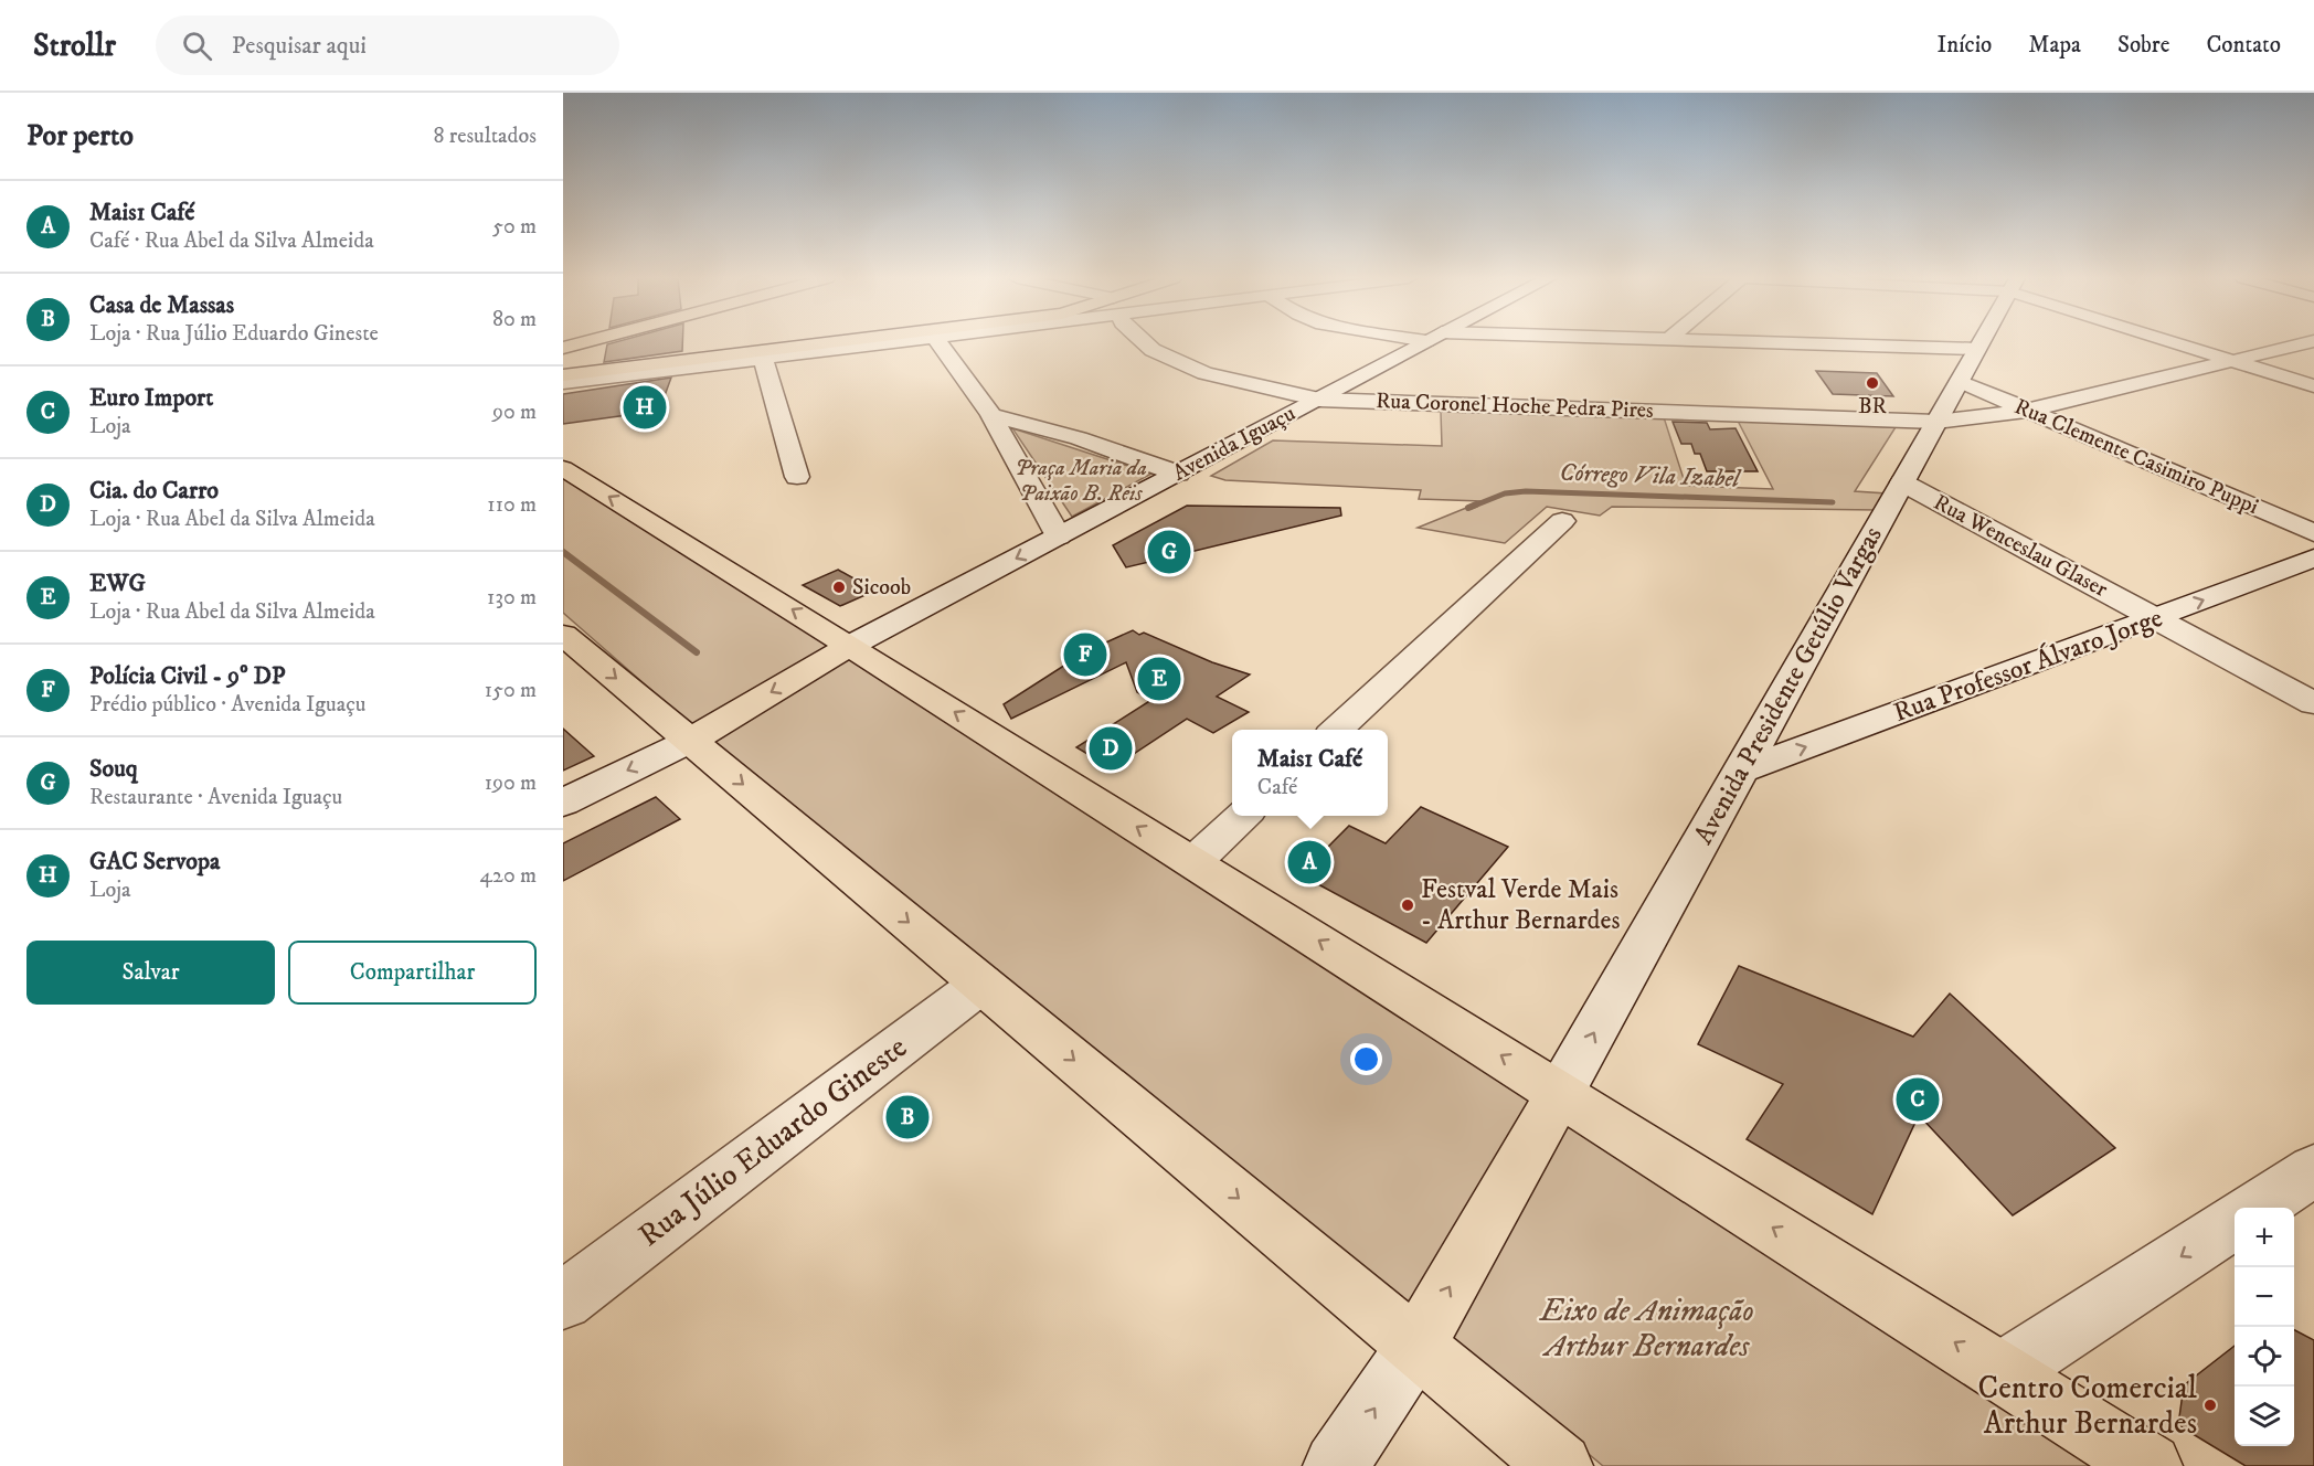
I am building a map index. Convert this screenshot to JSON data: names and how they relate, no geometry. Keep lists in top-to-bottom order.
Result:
{
  "streets": {
    "street": [
      "Rua Coronel Hoche Pedra Pires",
      "Avenida Iguaçu",
      "Rua Clemente Casimiro Puppi",
      "Rua Wenceslau Glaser",
      "Rua Professor Álvaro Jorge",
      "Avenida Presidente Getúlio Vargas",
      "Rua Júlio Eduardo Gineste"
    ]
  },
  "crossings": [
    ["Rua Coronel Hoche Pedra Pires", "Avenida Iguaçu"],
    ["Rua Coronel Hoche Pedra Pires", "Rua Clemente Casimiro Puppi"],
    ["Rua Coronel Hoche Pedra Pires", "Avenida Presidente Getúlio Vargas"],
    ["Rua Clemente Casimiro Puppi", "Avenida Presidente Getúlio Vargas"],
    ["Rua Wenceslau Glaser", "Rua Professor Álvaro Jorge"],
    ["Rua Wenceslau Glaser", "Avenida Presidente Getúlio Vargas"],
    ["Rua Professor Álvaro Jorge", "Avenida Presidente Getúlio Vargas"]
  ],
  "one_way": ["Rua Professor Álvaro Jorge", "Avenida Presidente Getúlio Vargas"],
  "water": ["Córrego Vila Izabel"],
  "parks": ["Praça Maria da Paixão B. Reis", "Eixo de Animação Arthur Bernardes"],
  "places": [
    "BR",
    "Sicoob",
    "Festval Verde Mais - Arthur Bernardes",
    "Centro Comercial Arthur Bernardes"
  ],
  "page": {
    "header": "Strollr",
    "search": "Pesquisar aqui",
    "nav": [
      "Início",
      "Mapa",
      "Sobre",
      "Contato"
    ],
    "heading": ["Por perto", "8 resultados"],
    "list": [
      {
        "mark": "A",
        "name": "Mais1 Café",
        "note": "Café · Rua Abel da Silva Almeida",
        "value": "50 m"
      },
      {
        "mark": "B",
        "name": "Casa de Massas",
        "note": "Loja · Rua Júlio Eduardo Gineste",
        "value": "80 m"
      },
      {
        "mark": "C",
        "name": "Euro Import",
        "note": "Loja",
        "value": "90 m"
      },
      {
        "mark": "D",
        "name": "Cia. do Carro",
        "note": "Loja · Rua Abel da Silva Almeida",
        "value": "110 m"
      },
      {
        "mark": "E",
        "name": "EWG",
        "note": "Loja · Rua Abel da Silva Almeida",
        "value": "130 m"
      },
      {
        "mark": "F",
        "name": "Polícia Civil - 9º DP",
        "note": "Prédio público · Avenida Iguaçu",
        "value": "150 m"
      },
      {
        "mark": "G",
        "name": "Souq",
        "note": "Restaurante · Avenida Iguaçu",
        "value": "190 m"
      },
      {
        "mark": "H",
        "name": "GAC Servopa",
        "note": "Loja",
        "value": "420 m"
      }
    ],
    "pins": [
      "H",
      "G",
      "F",
      "E",
      "D",
      "A",
      "C",
      "B"
    ],
    "popup": ["Mais1 Café", "Café"],
    "buttons": ["Salvar", "Compartilhar"],
    "map_buttons": ["+", "−"]
  }
}
